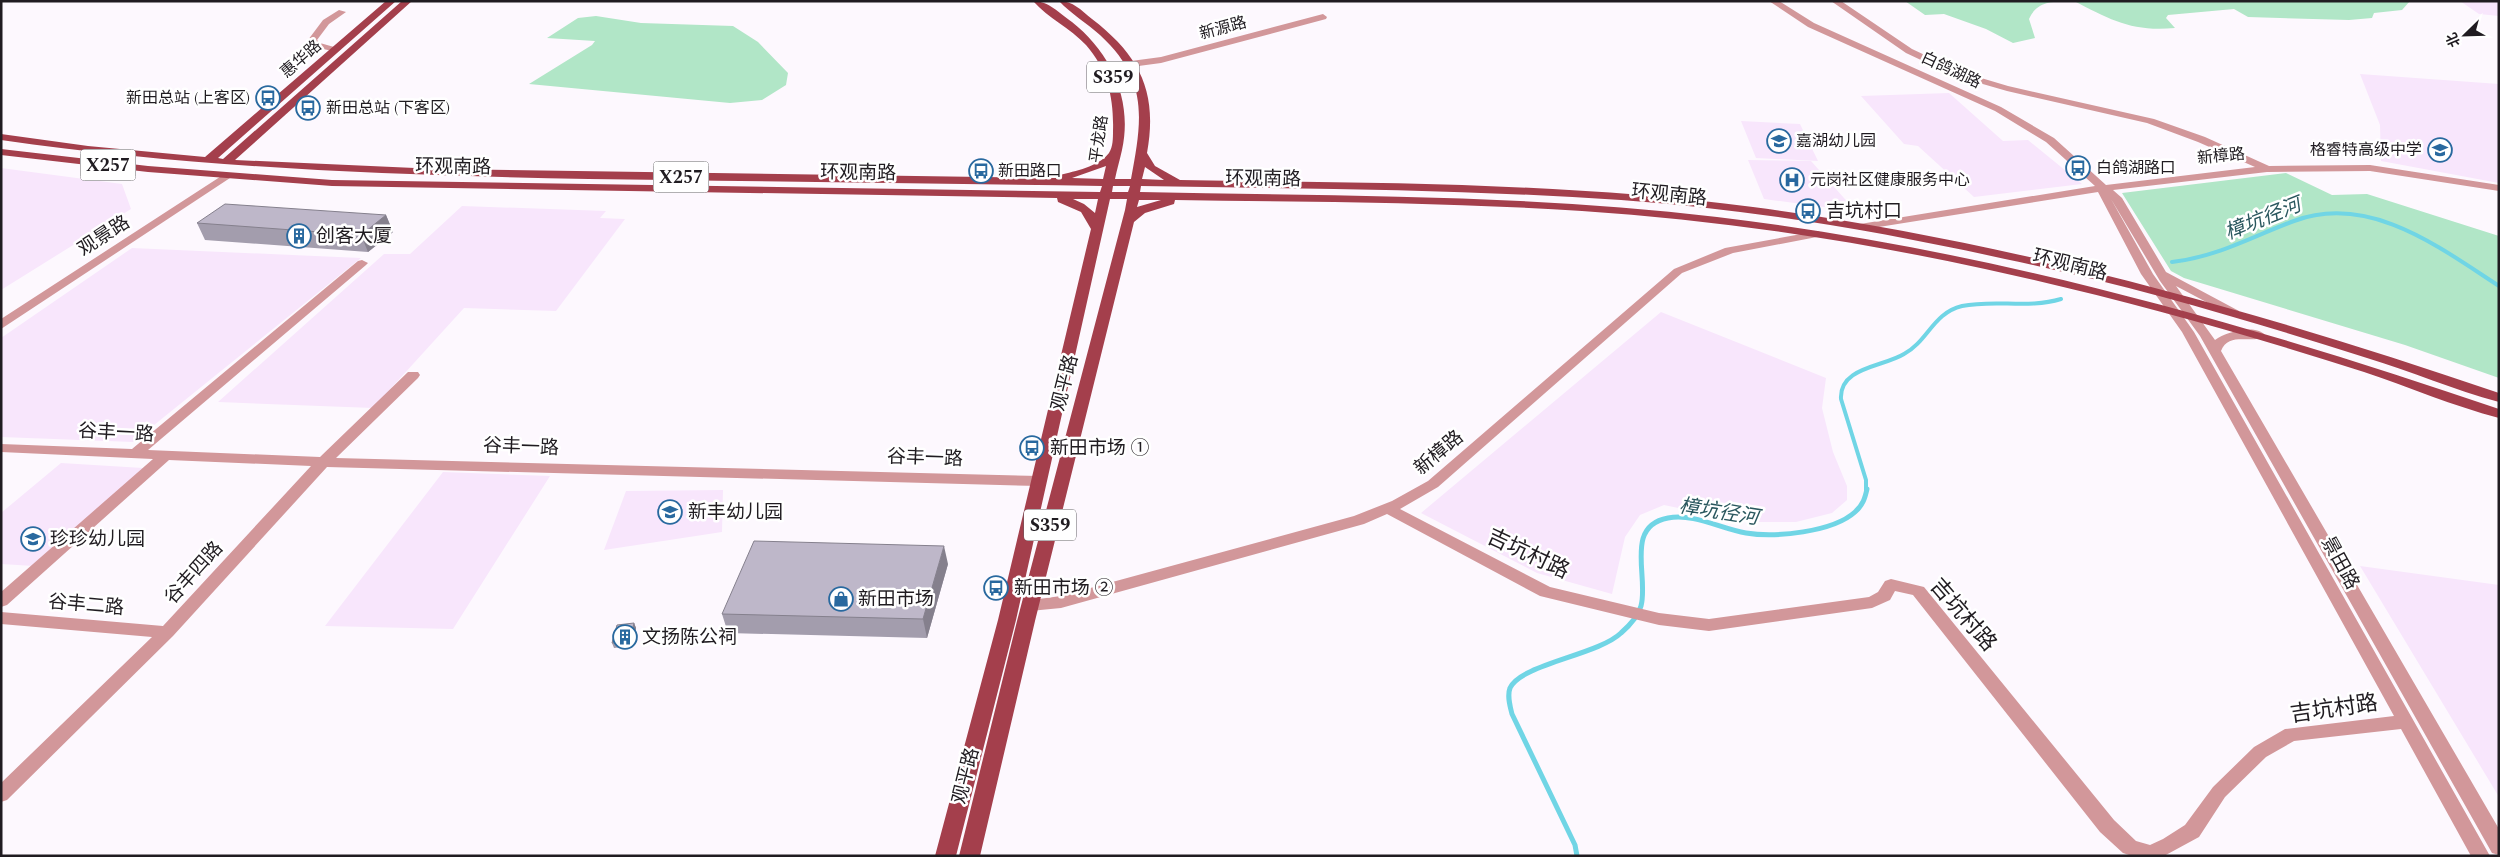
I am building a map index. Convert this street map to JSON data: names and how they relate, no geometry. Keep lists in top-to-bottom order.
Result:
{
  "streets": {
    "main road": [
      "惠华路",
      "S359",
      "平龙路",
      "X257",
      "环观南路",
      "观平路"
    ],
    "street": [
      "新源路",
      "白鸽湖路",
      "新樟路",
      "观景路",
      "谷丰一路",
      "吉坑村路",
      "景田路",
      "谷丰四路",
      "谷丰二路"
    ]
  },
  "crossings": [
    ["新源路", "S359"],
    ["惠华路", "环观南路"],
    ["白鸽湖路", "新樟路"],
    ["白鸽湖路", "环观南路"],
    ["白鸽湖路", "景田路"],
    ["S359", "环观南路"],
    ["S359", "观平路"],
    ["平龙路", "环观南路"],
    ["平龙路", "观平路"],
    ["新樟路", "环观南路"],
    ["新樟路", "观平路"],
    ["新樟路", "吉坑村路"],
    ["环观南路", "观景路"],
    ["环观南路", "观平路"],
    ["环观南路", "景田路"],
    ["观平路", "谷丰一路"],
    ["谷丰一路", "谷丰四路"],
    ["吉坑村路", "景田路"],
    ["谷丰四路", "谷丰二路"]
  ],
  "water": ["樟坑径河"],
  "places": {
    "bus stop": [
      "新田总站 (上客区)",
      "新田总站 (下客区)",
      "白鸽湖路口",
      "新田路口",
      "吉坑村口",
      "新田市场 ①",
      "新田市场 ②"
    ],
    "school or university": [
      "嘉湖幼儿园",
      "格睿特高级中学",
      "新丰幼儿园",
      "珍珍幼儿园"
    ],
    "hospital": ["元岗社区健康服务中心"],
    "building": ["创客大厦", "文扬陈公祠"],
    "shop": ["新田市场"]
  },
  "north": "bottom left"
}
